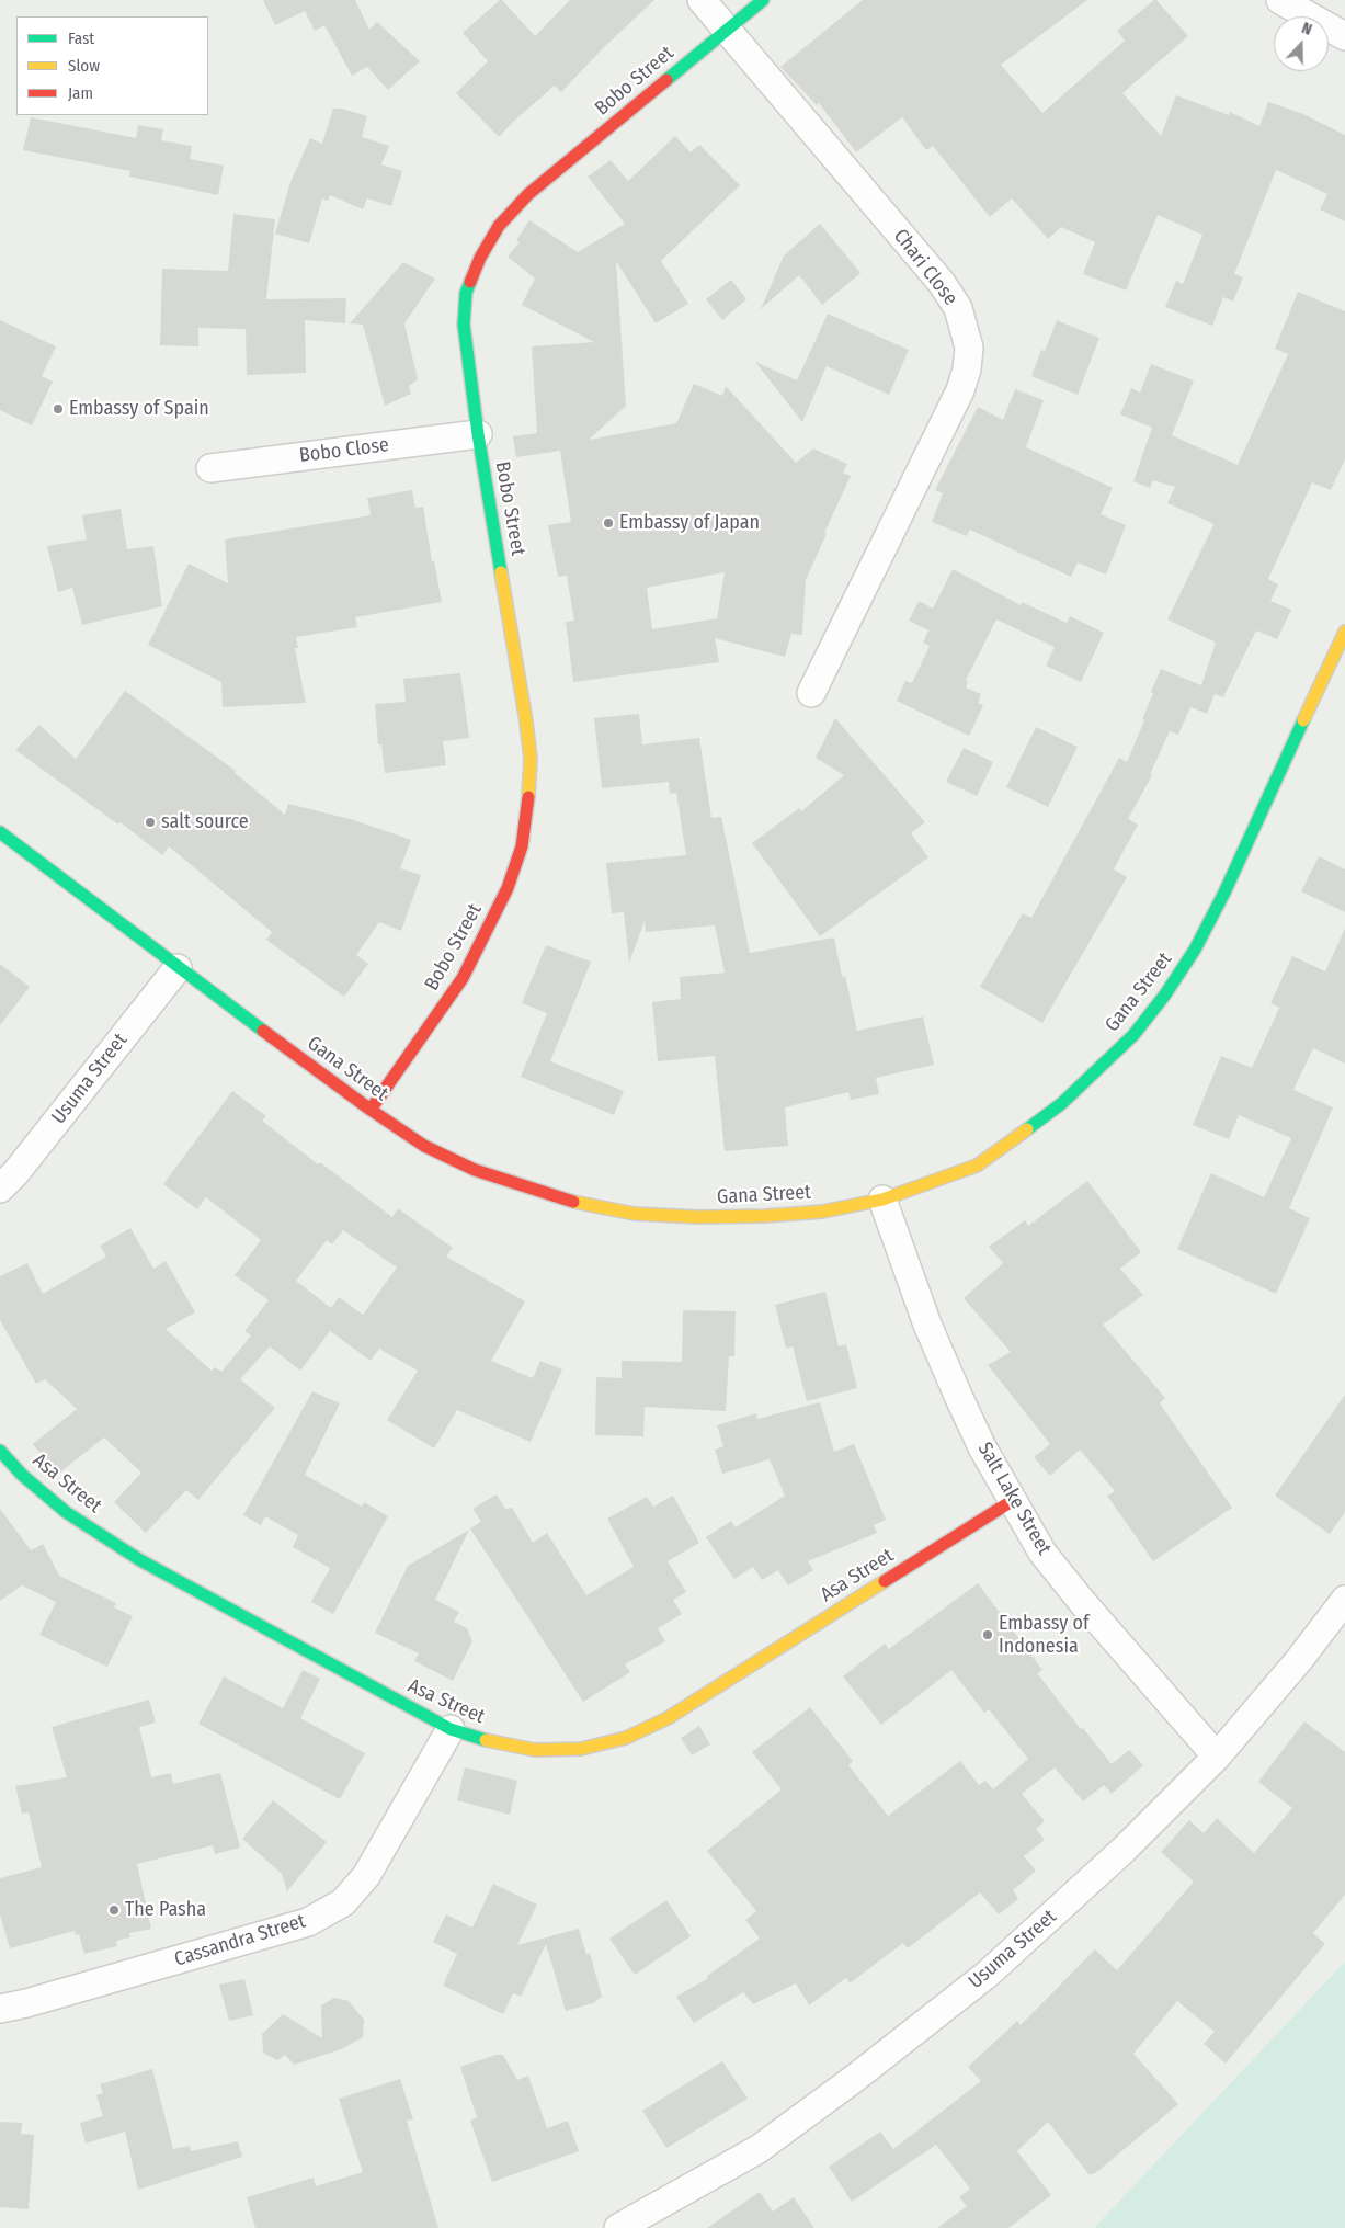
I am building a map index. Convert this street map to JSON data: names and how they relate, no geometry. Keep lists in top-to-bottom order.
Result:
{
  "streets": {
    "street": [
      "Bobo Street",
      "Chari Close",
      "Bobo Close",
      "Gana Street",
      "Usuma Street",
      "Asa Street",
      "Salt Lake Street",
      "Cassandra Street"
    ]
  },
  "crossings": [
    ["Bobo Street", "Chari Close"],
    ["Bobo Street", "Bobo Close"],
    ["Bobo Street", "Gana Street"],
    ["Gana Street", "Usuma Street"],
    ["Gana Street", "Salt Lake Street"],
    ["Usuma Street", "Salt Lake Street"],
    ["Asa Street", "Salt Lake Street"],
    ["Asa Street", "Cassandra Street"]
  ],
  "places": [
    "Embassy of Spain",
    "Embassy of Japan",
    "salt source",
    "Embassy of Indonesia",
    "The Pasha"
  ],
  "legend": ["Fast", "Slow", "Jam"],
  "north": "top"
}
